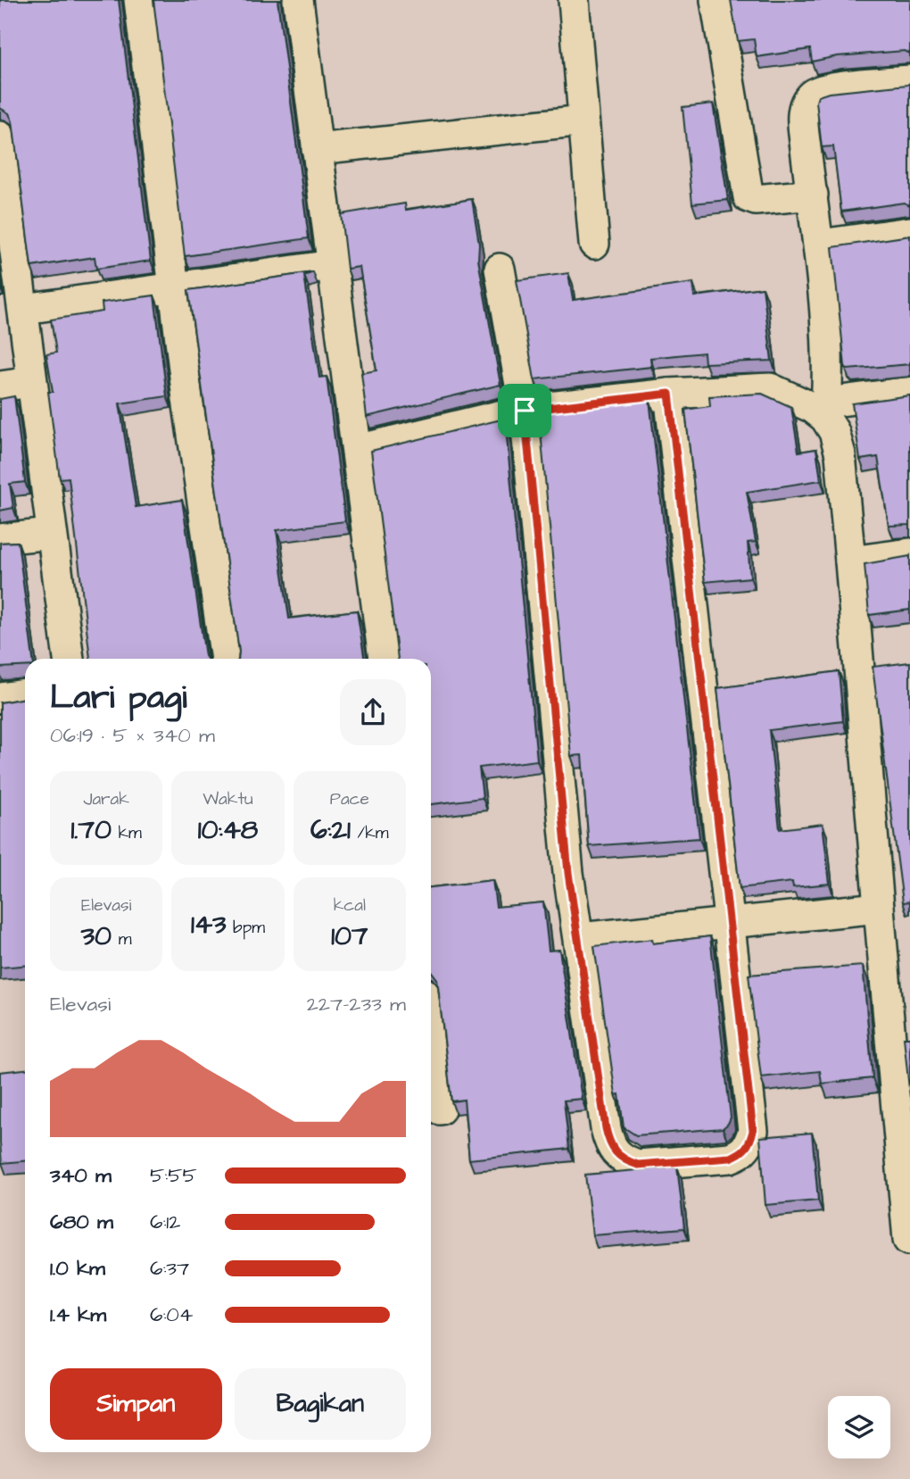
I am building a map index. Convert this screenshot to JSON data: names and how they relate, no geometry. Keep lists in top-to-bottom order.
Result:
{
  "page": {
    "heading": ["Lari pagi", "06:19 · 5 × 340 m"],
    "stats": [
      ["Jarak", "1.70 km"],
      ["Waktu", "10:48"],
      ["Pace", "6:21 /km"],
      ["Elevasi", "30 m"],
      ["143 bpm"],
      ["kcal", "107"]
    ],
    "chart": ["Elevasi", "227–233 m"],
    "list": [
      {
        "name": "340 m",
        "note": "5:55"
      },
      {
        "name": "680 m",
        "note": "6:12"
      },
      {
        "name": "1.0 km",
        "note": "6:37"
      },
      {
        "name": "1.4 km",
        "note": "6:04"
      }
    ],
    "buttons": ["Simpan", "Bagikan"]
  }
}
